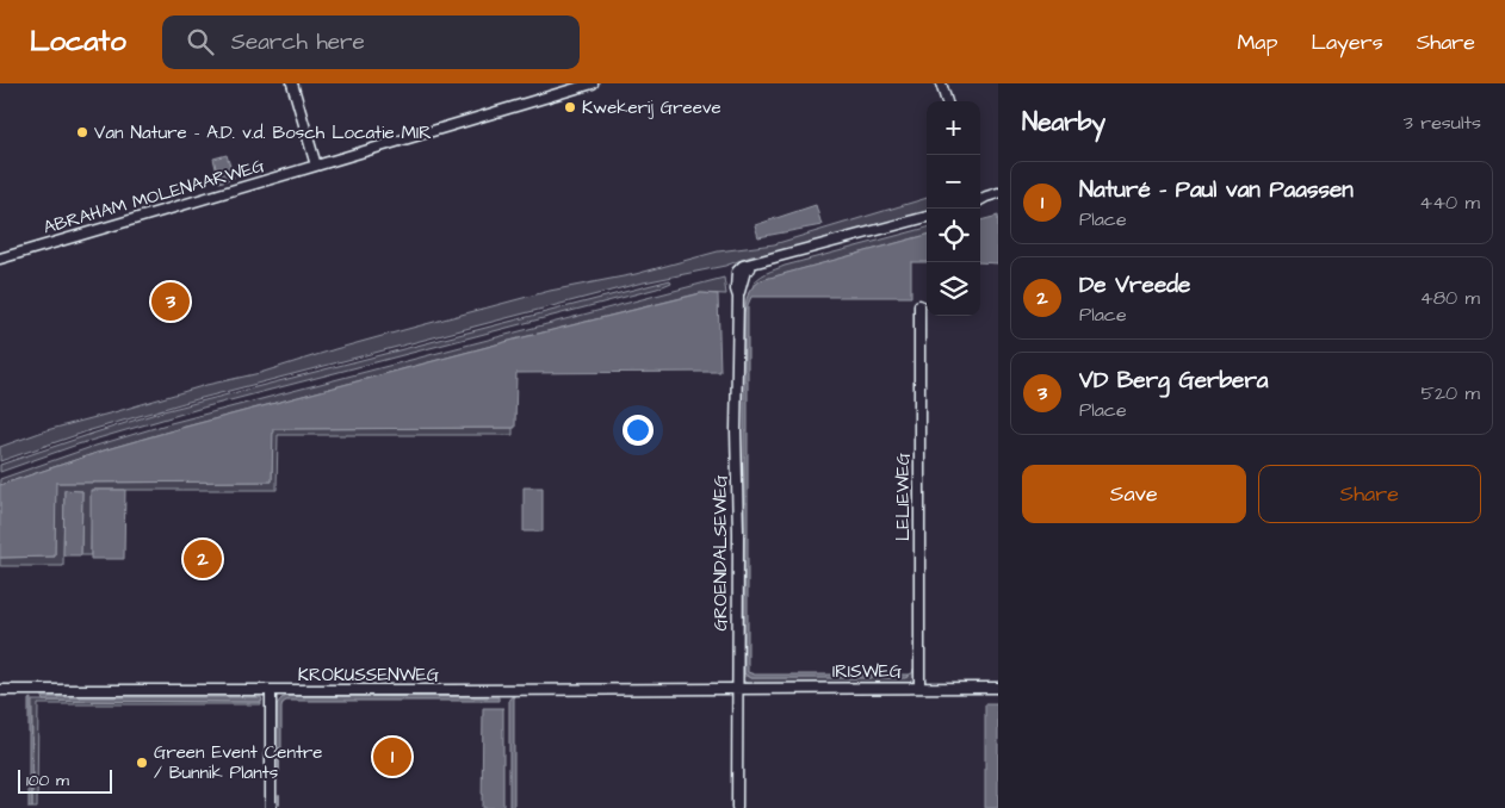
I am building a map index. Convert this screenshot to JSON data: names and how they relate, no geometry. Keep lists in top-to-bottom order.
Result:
{
  "streets": {
    "street": [
      "ABRAHAM MOLENAARWEG",
      "LELIEWEG",
      "GROENDALSEWEG",
      "IRISWEG",
      "KROKUSSENWEG"
    ]
  },
  "crossings": [
    ["LELIEWEG", "IRISWEG"],
    ["GROENDALSEWEG", "IRISWEG"],
    ["GROENDALSEWEG", "KROKUSSENWEG"],
    ["IRISWEG", "KROKUSSENWEG"]
  ],
  "places": ["Kwekerij Greeve", "Van Nature - A.D. v.d. Bosch Locatie MIR", "Green Event Centre / Bunnik Plants"],
  "scale_bar": "100 m",
  "page": {
    "header": "Locato",
    "search": "Search here",
    "nav": ["Map", "Layers", "Share"],
    "heading": ["Nearby", "3 results"],
    "map_buttons": ["+", "−"],
    "list": [
      {
        "mark": "1",
        "name": "Naturé - Paul van Paassen",
        "note": "Place",
        "value": "440 m"
      },
      {
        "mark": "2",
        "name": "De Vreede",
        "note": "Place",
        "value": "480 m"
      },
      {
        "mark": "3",
        "name": "VD Berg Gerbera",
        "note": "Place",
        "value": "520 m"
      }
    ],
    "pins": ["3", "2", "1"],
    "buttons": ["Save", "Share"],
    "scale": "100 m"
  }
}
